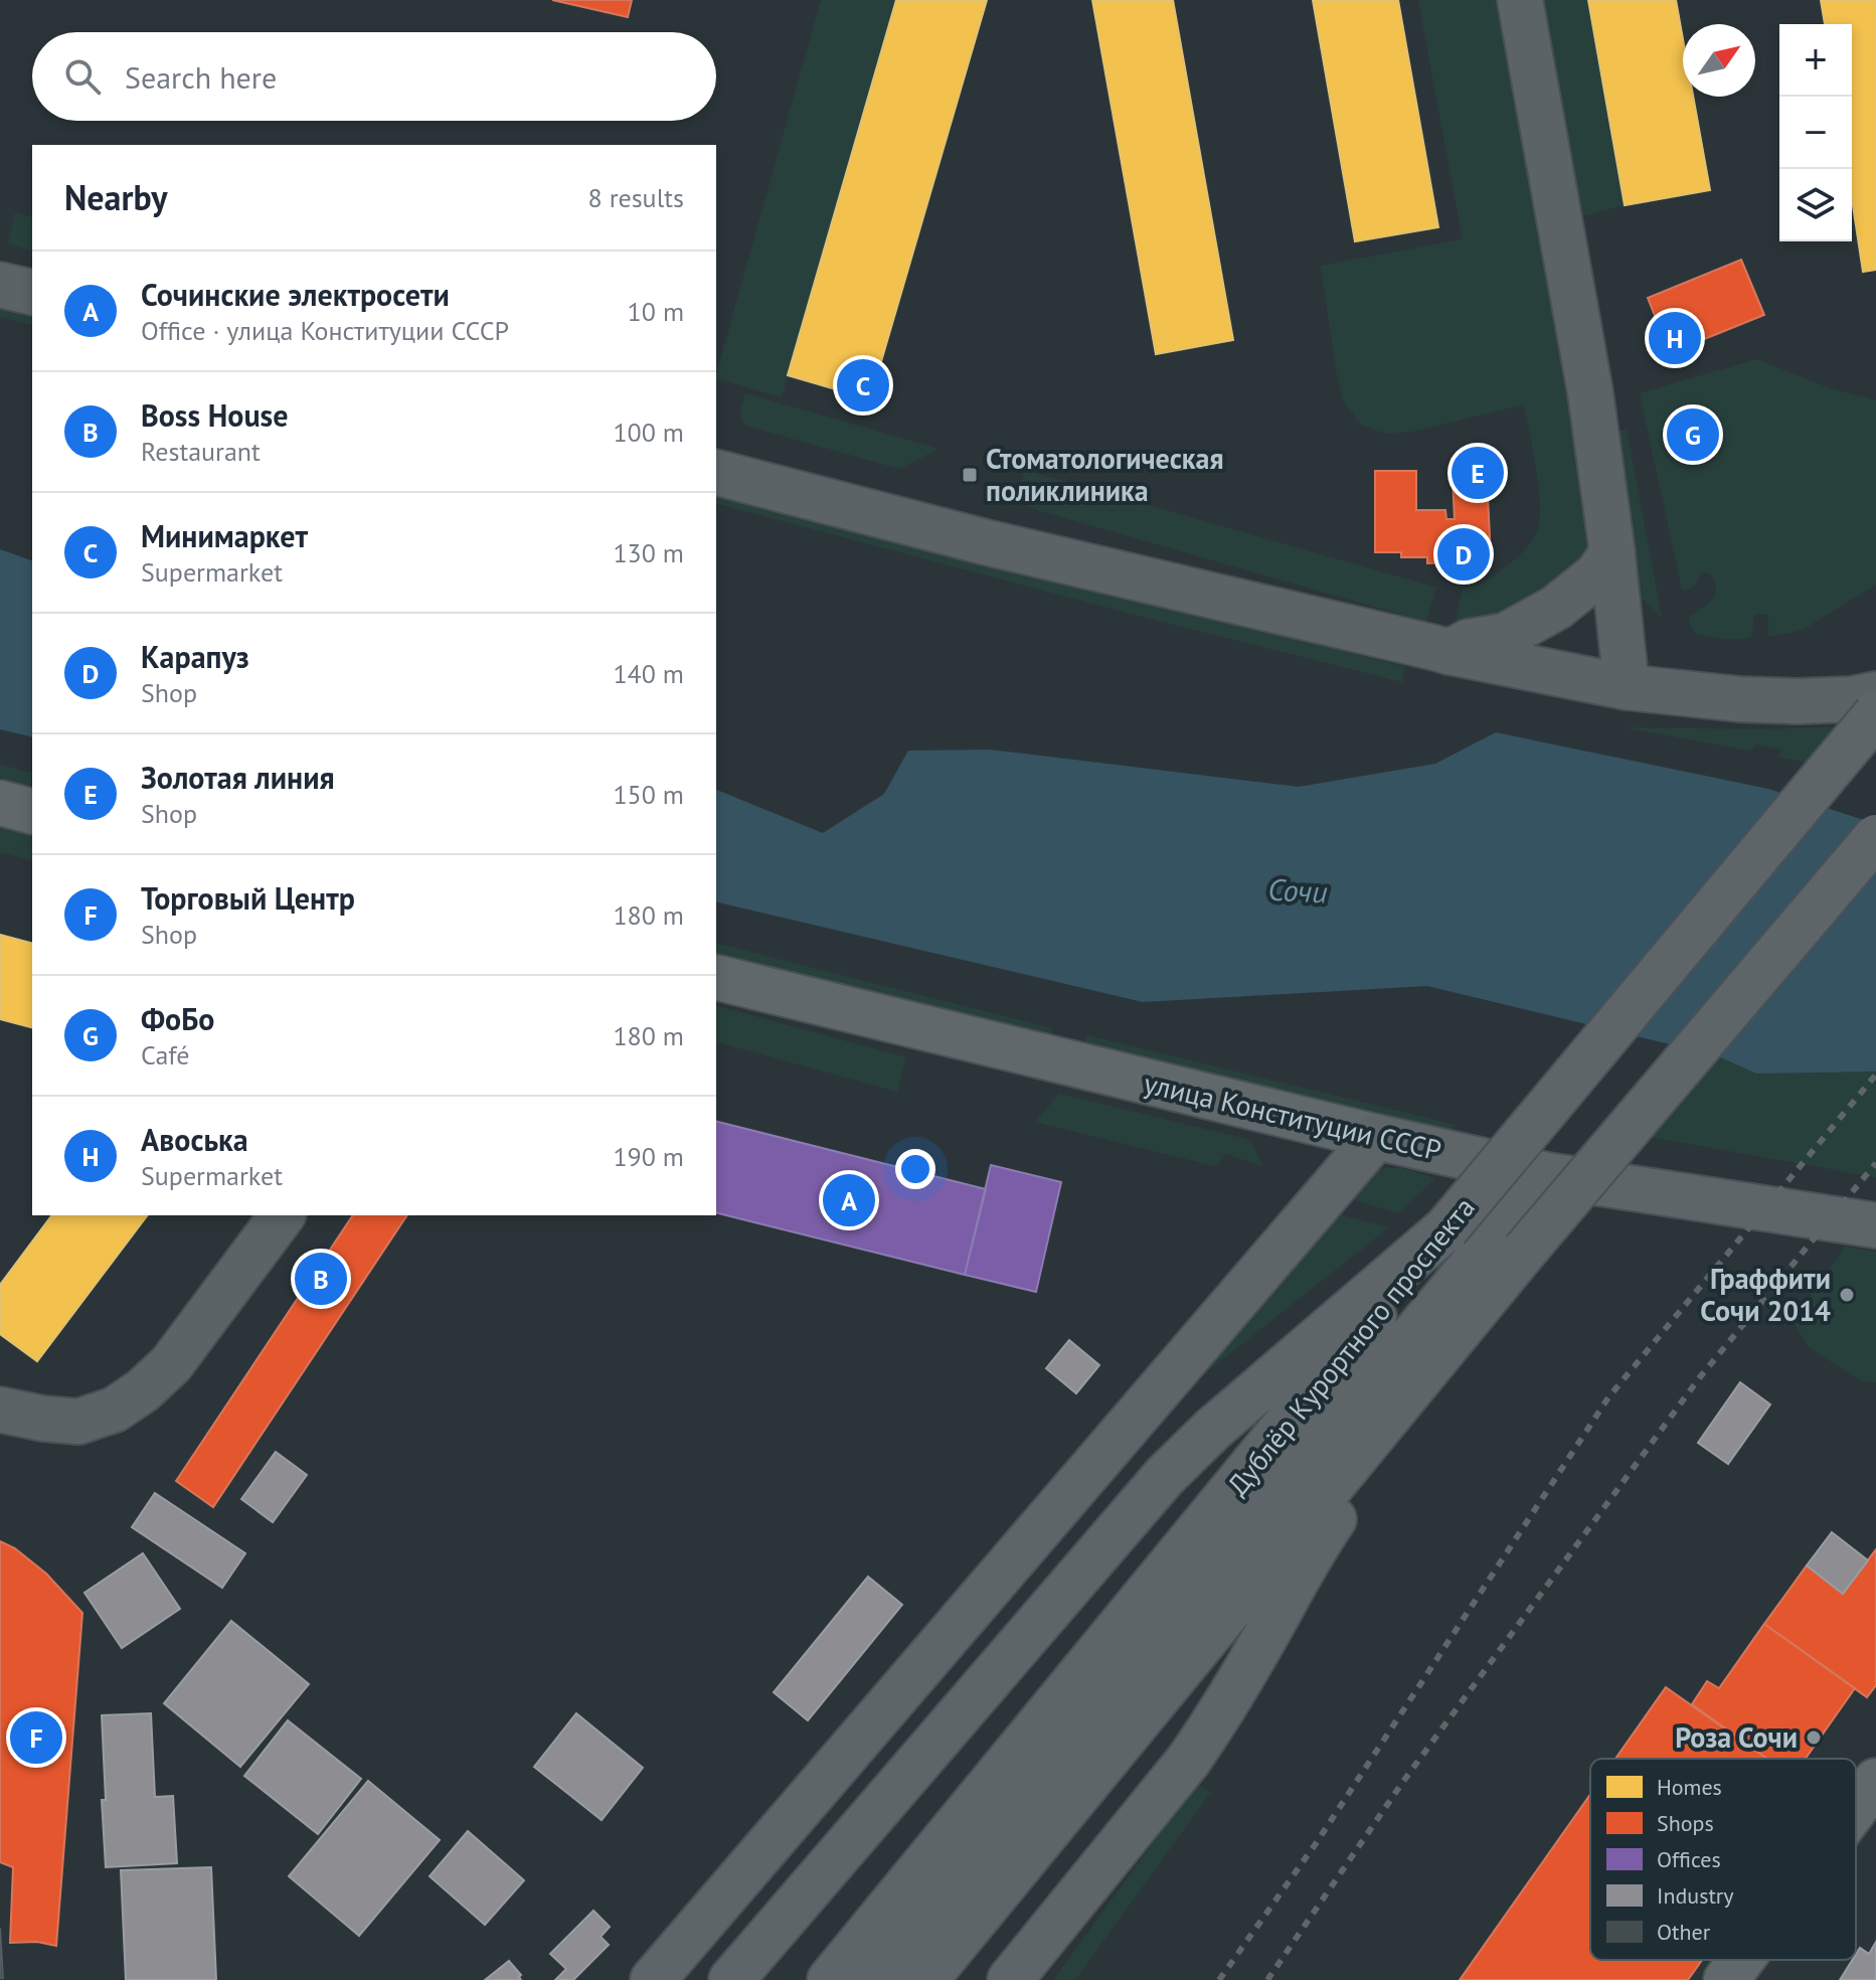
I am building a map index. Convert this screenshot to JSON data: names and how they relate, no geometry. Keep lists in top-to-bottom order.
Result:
{
  "streets": {
    "main road": ["улица Конституции СССР", "Дублёр Курортного проспекта"]
  },
  "water": ["Сочи"],
  "places": {
    "transit": ["Стоматологическая поликлиника"],
    "other": ["Граффити Сочи 2014", "Роза Сочи"]
  },
  "legend": [
    "Homes",
    "Shops",
    "Offices",
    "Industry",
    "Other"
  ],
  "north": "top right",
  "page": {
    "map_buttons": ["+", "−"],
    "search": "Search here",
    "heading": ["Nearby", "8 results"],
    "list": [
      {
        "mark": "A",
        "name": "Сочинские электросети",
        "note": "Office · улица Конституции СССР",
        "value": "10 m"
      },
      {
        "mark": "B",
        "name": "Boss House",
        "note": "Restaurant",
        "value": "100 m"
      },
      {
        "mark": "C",
        "name": "Минимаркет",
        "note": "Supermarket",
        "value": "130 m"
      },
      {
        "mark": "D",
        "name": "Карапуз",
        "note": "Shop",
        "value": "140 m"
      },
      {
        "mark": "E",
        "name": "Золотая линия",
        "note": "Shop",
        "value": "150 m"
      },
      {
        "mark": "F",
        "name": "Торговый Центр",
        "note": "Shop",
        "value": "180 m"
      },
      {
        "mark": "G",
        "name": "ФоБо",
        "note": "Café",
        "value": "180 m"
      },
      {
        "mark": "H",
        "name": "Авоська",
        "note": "Supermarket",
        "value": "190 m"
      }
    ],
    "pins": [
      "H",
      "C",
      "G",
      "E",
      "D",
      "A",
      "B",
      "F"
    ]
  }
}
